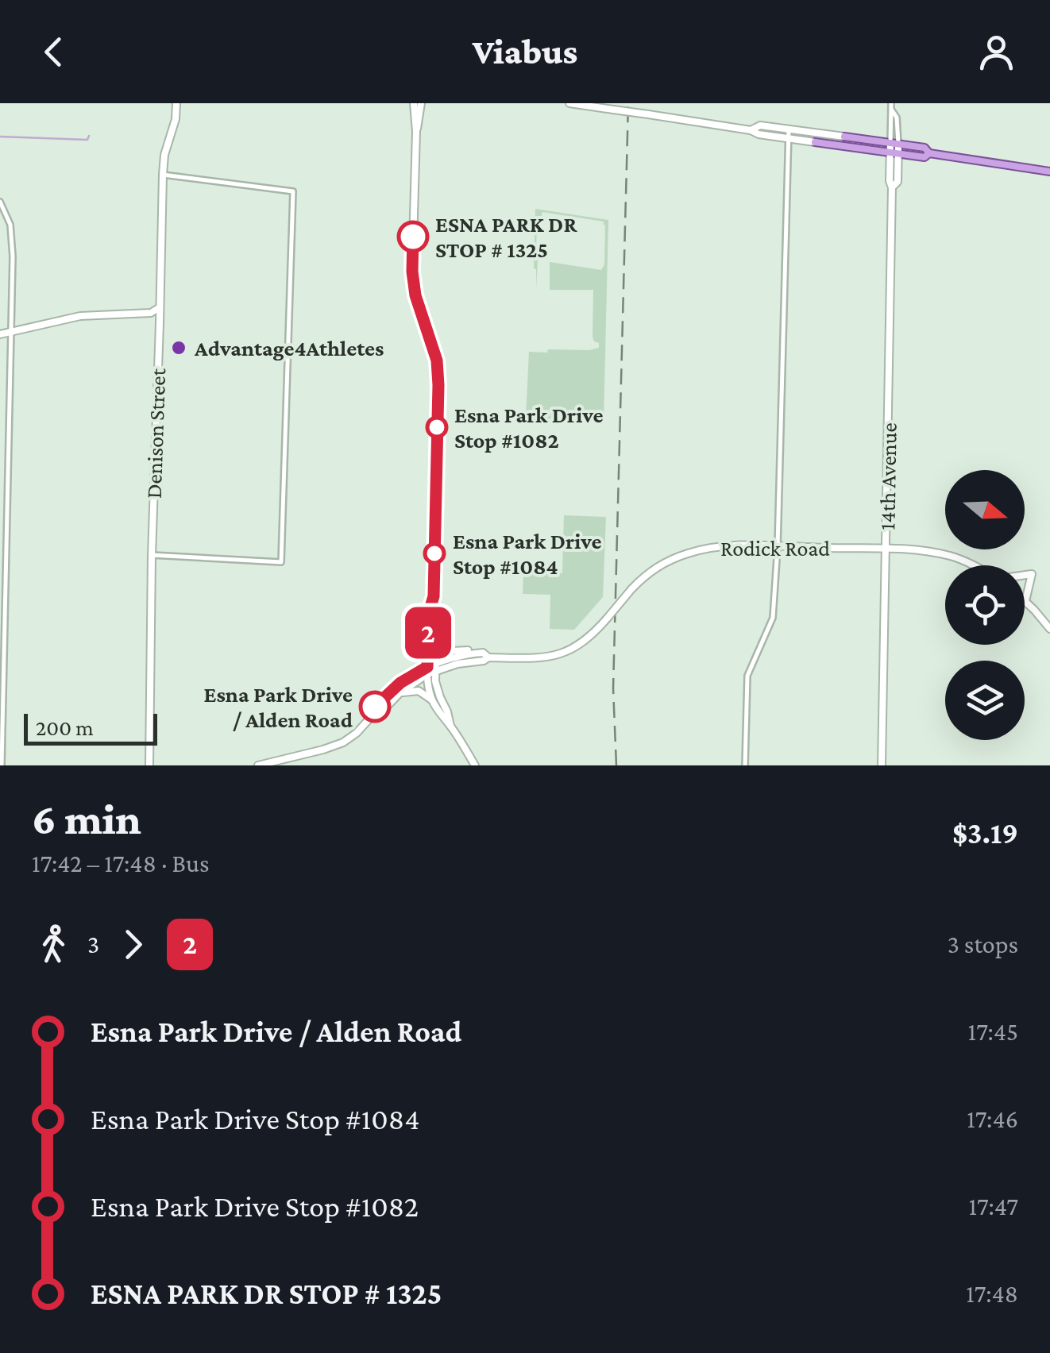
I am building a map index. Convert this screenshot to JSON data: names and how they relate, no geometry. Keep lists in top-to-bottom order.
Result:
{
  "streets": {
    "main road": ["Denison Street", "14th Avenue", "Rodick Road"]
  },
  "crossings": [
    ["14th Avenue", "Rodick Road"]
  ],
  "places": [
    "ESNA PARK DR STOP # 1325",
    "Advantage4Athletes",
    "Esna Park Drive Stop #1082",
    "Esna Park Drive Stop #1084",
    "Esna Park Drive / Alden Road"
  ],
  "lines": ["bus line 2"],
  "scale_bar": "200 m",
  "north": "right",
  "page": {
    "header": "Viabus",
    "on_map": "2",
    "scale": "200 m",
    "heading": ["6 min", "17:42 – 17:48 · Bus", "$3.19"],
    "legs": ["3", "2", "3 stops"],
    "list": [
      {
        "name": "Esna Park Drive / Alden Road",
        "value": "17:45"
      },
      {
        "name": "Esna Park Drive Stop #1084",
        "value": "17:46"
      },
      {
        "name": "Esna Park Drive Stop #1082",
        "value": "17:47"
      },
      {
        "name": "ESNA PARK DR STOP # 1325",
        "value": "17:48"
      }
    ]
  }
}
